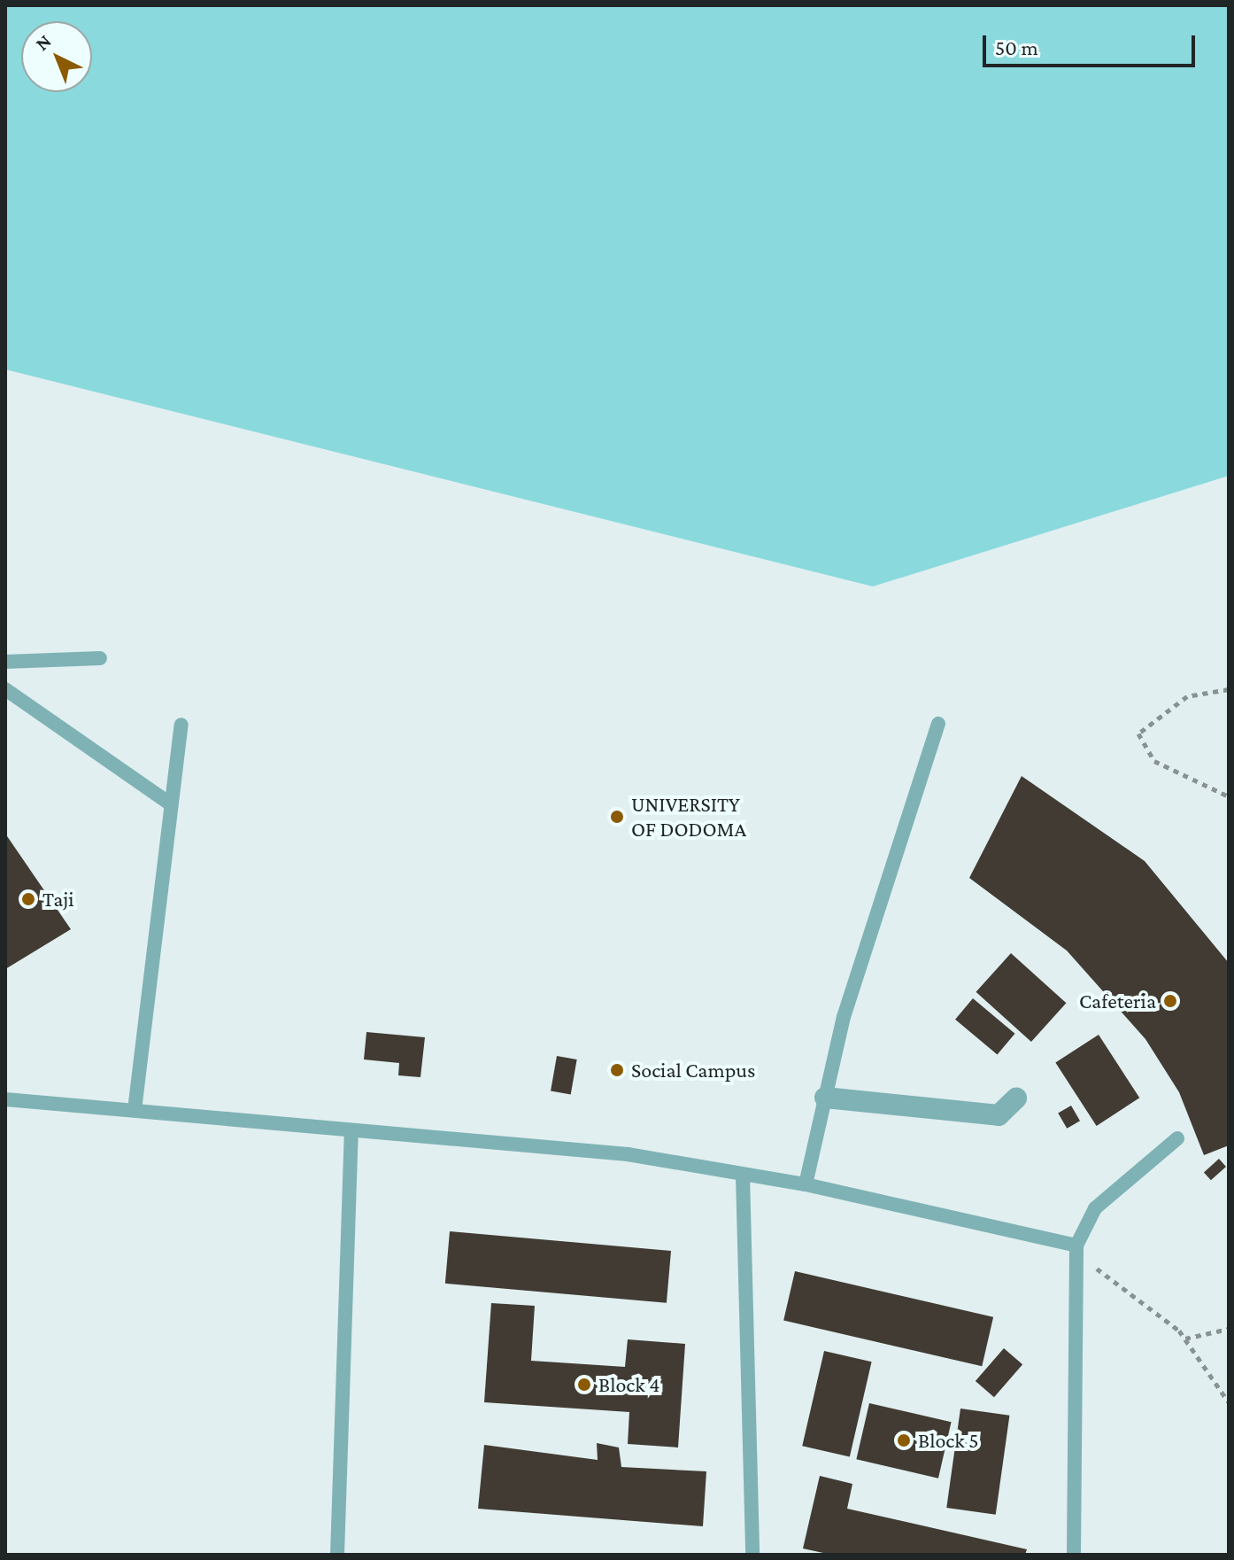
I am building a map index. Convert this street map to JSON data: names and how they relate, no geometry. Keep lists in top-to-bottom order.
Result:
{
  "places": [
    "UNIVERSITY OF DODOMA",
    "Taji",
    "Cafeteria",
    "Social Campus",
    "Block 4",
    "Block 5"
  ],
  "scale_bar": "50 m",
  "north": "top left"
}
